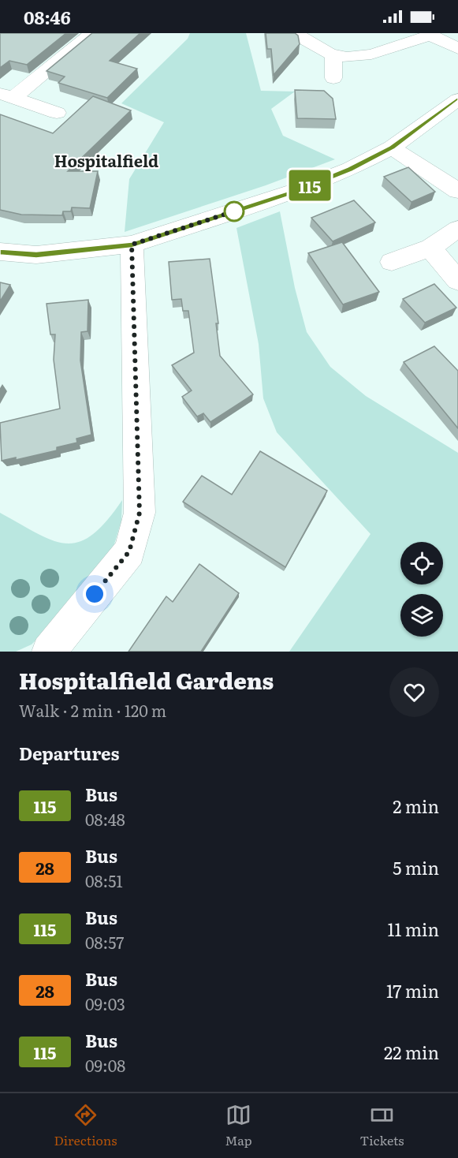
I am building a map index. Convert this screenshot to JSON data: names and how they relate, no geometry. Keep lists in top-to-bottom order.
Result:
{
  "districts": ["Hospitalfield"],
  "lines": ["bus line 115"],
  "page": {
    "status": "08:46",
    "on_map": "115",
    "heading": [
      ["Hospitalfield Gardens", "Walk · 2 min · 120 m"],
      "Departures"
    ],
    "list": [
      {
        "mark": "115",
        "name": "Bus",
        "note": "08:48",
        "value": "2 min"
      },
      {
        "mark": "28",
        "name": "Bus",
        "note": "08:51",
        "value": "5 min"
      },
      {
        "mark": "115",
        "name": "Bus",
        "note": "08:57",
        "value": "11 min"
      },
      {
        "mark": "28",
        "name": "Bus",
        "note": "09:03",
        "value": "17 min"
      },
      {
        "mark": "115",
        "name": "Bus",
        "note": "09:08",
        "value": "22 min"
      }
    ],
    "tabs": ["Directions", "Map", "Tickets"]
  }
}
